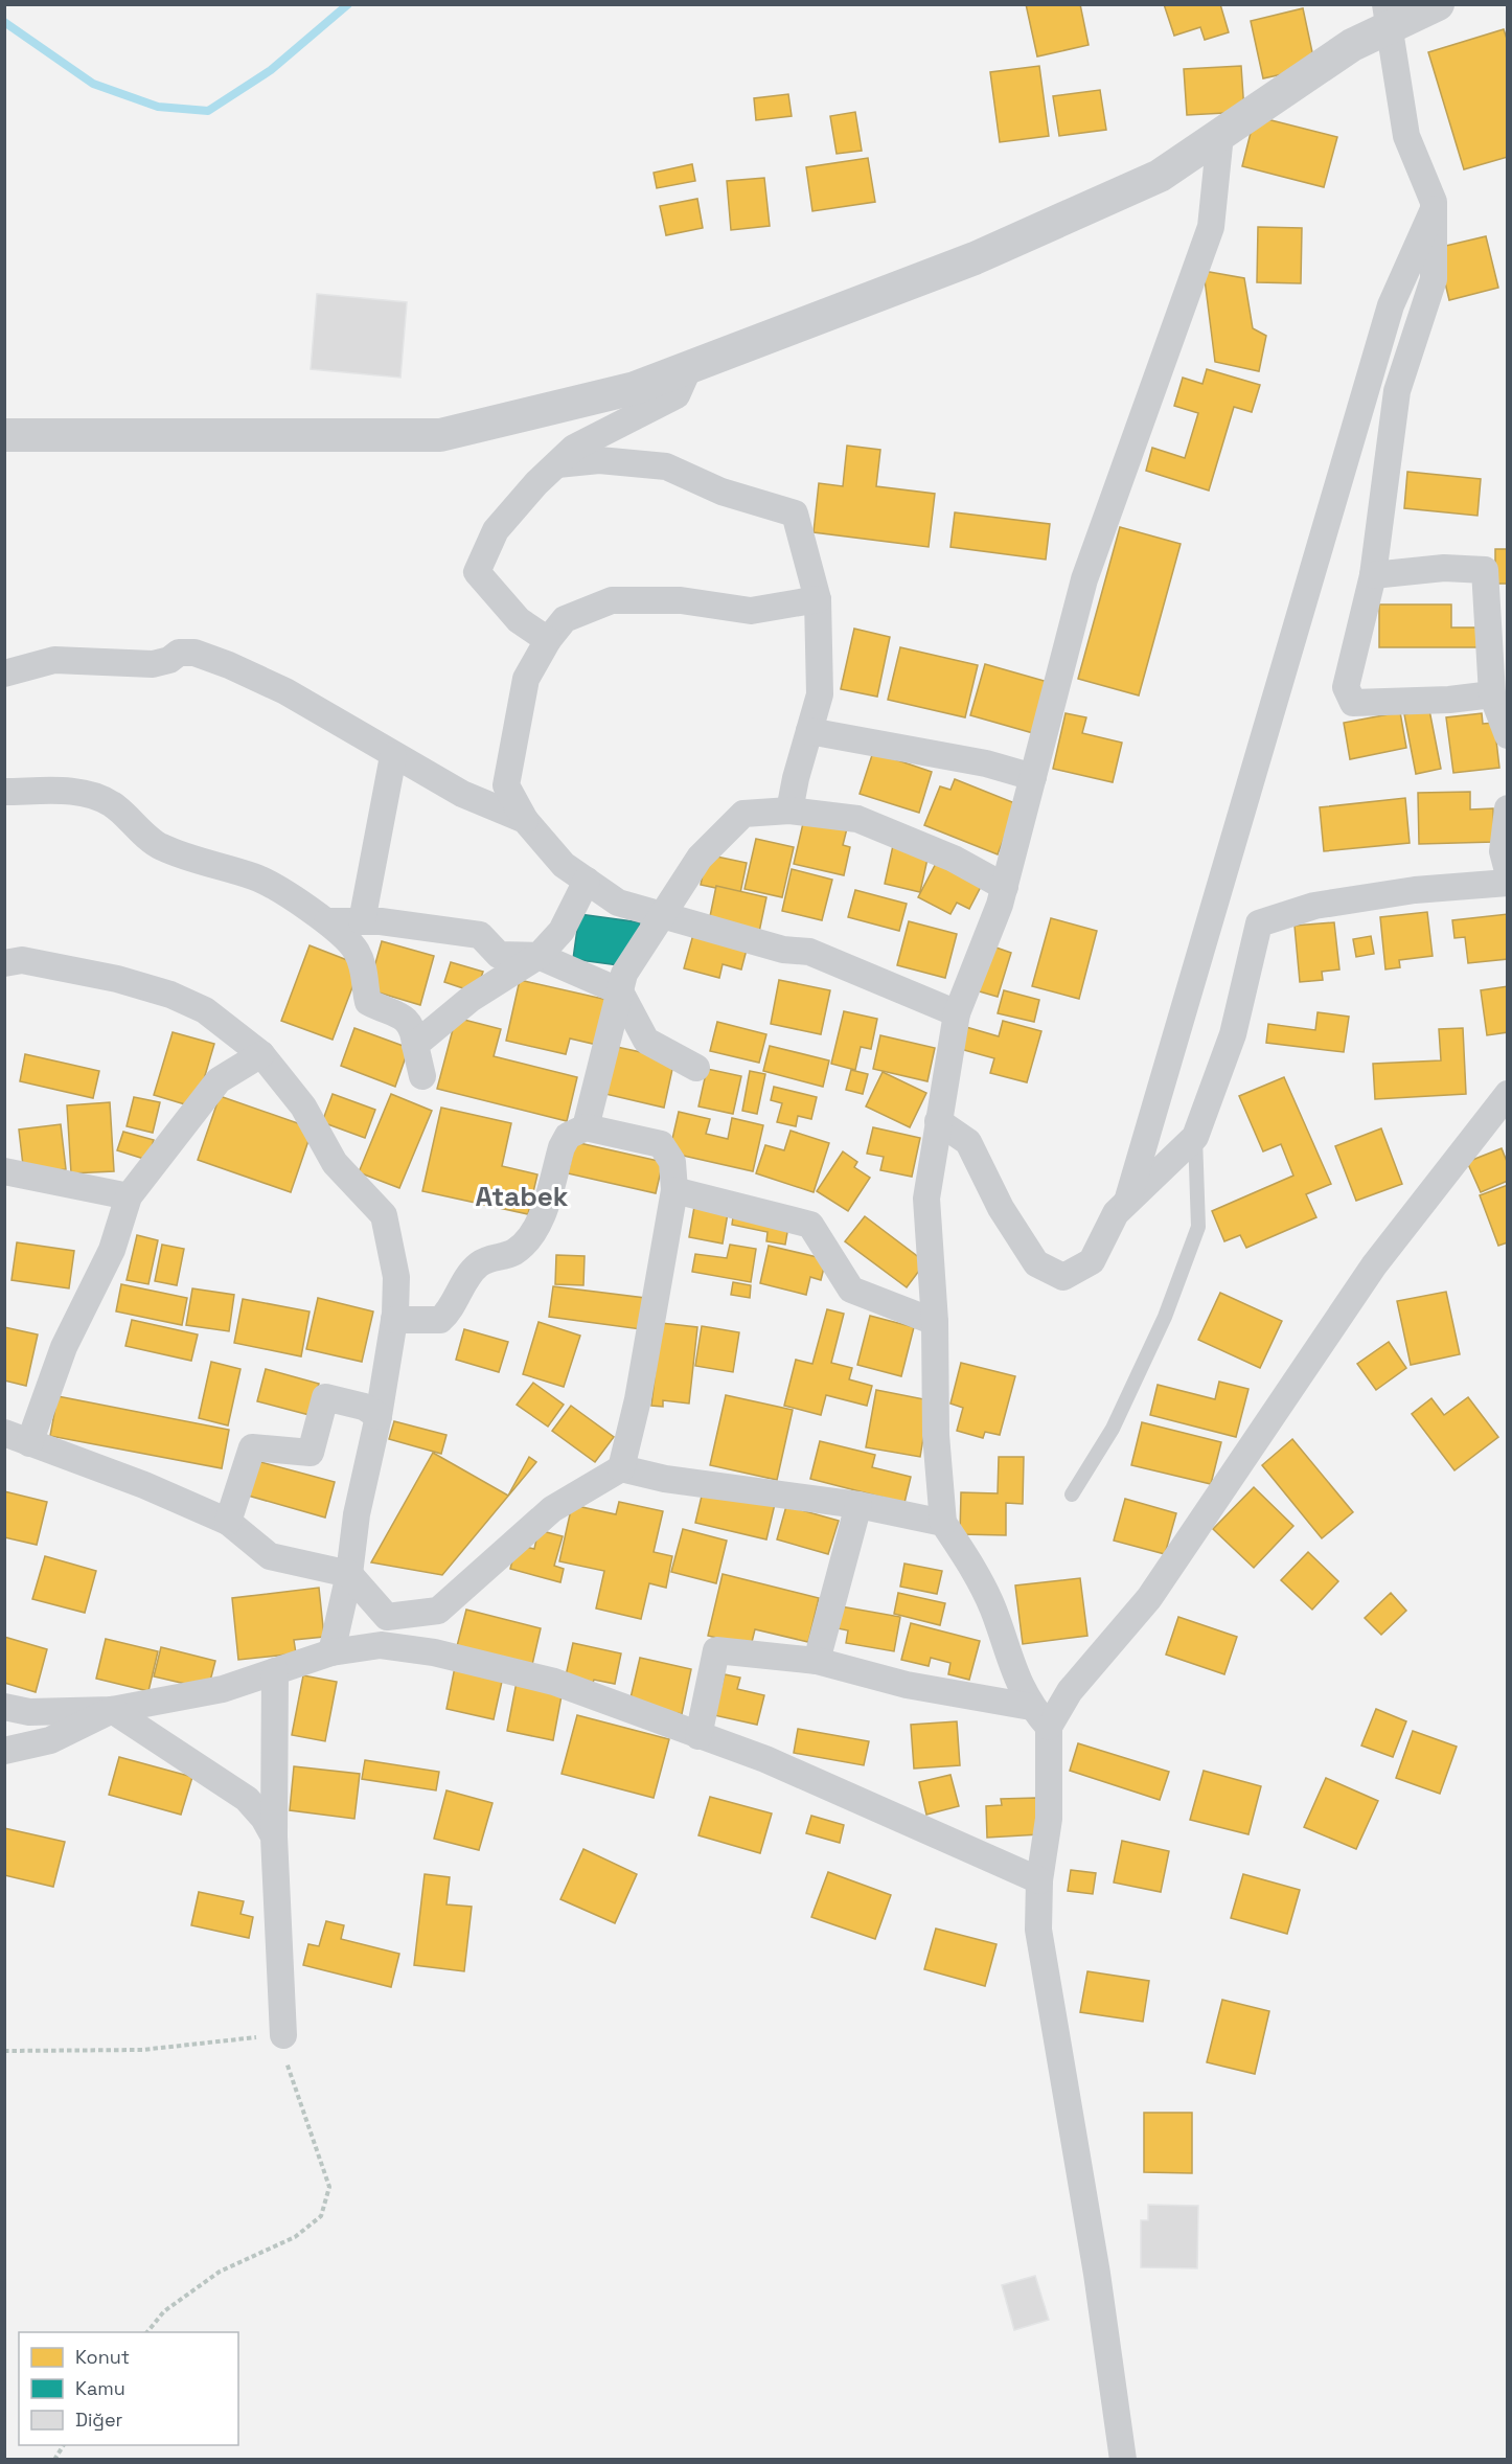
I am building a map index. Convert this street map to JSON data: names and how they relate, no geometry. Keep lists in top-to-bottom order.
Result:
{
  "districts": ["Atabek"],
  "legend": ["Konut", "Kamu", "Diğer"]
}
